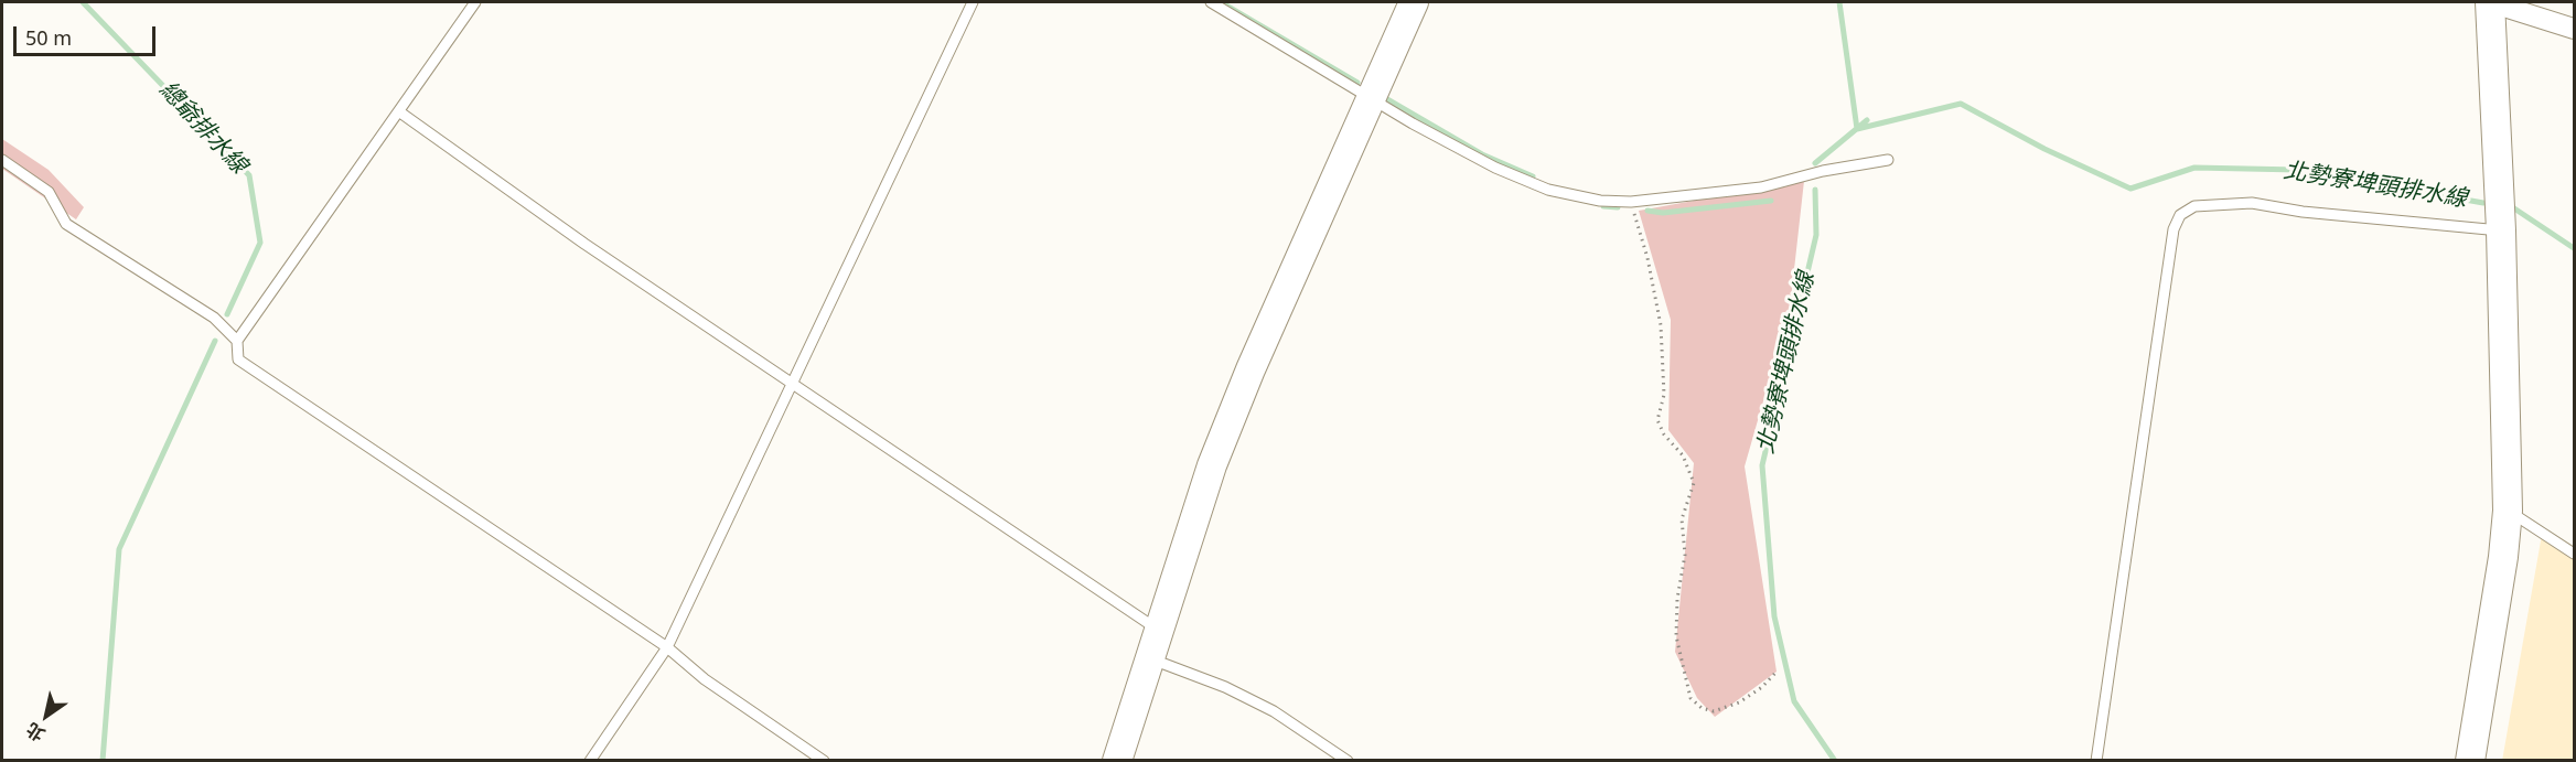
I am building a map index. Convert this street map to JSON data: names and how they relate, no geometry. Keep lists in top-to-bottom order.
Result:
{
  "water": ["總爺排水線", "北勢寮埤頭排水線"],
  "scale_bar": "50 m",
  "north": "bottom left"
}
